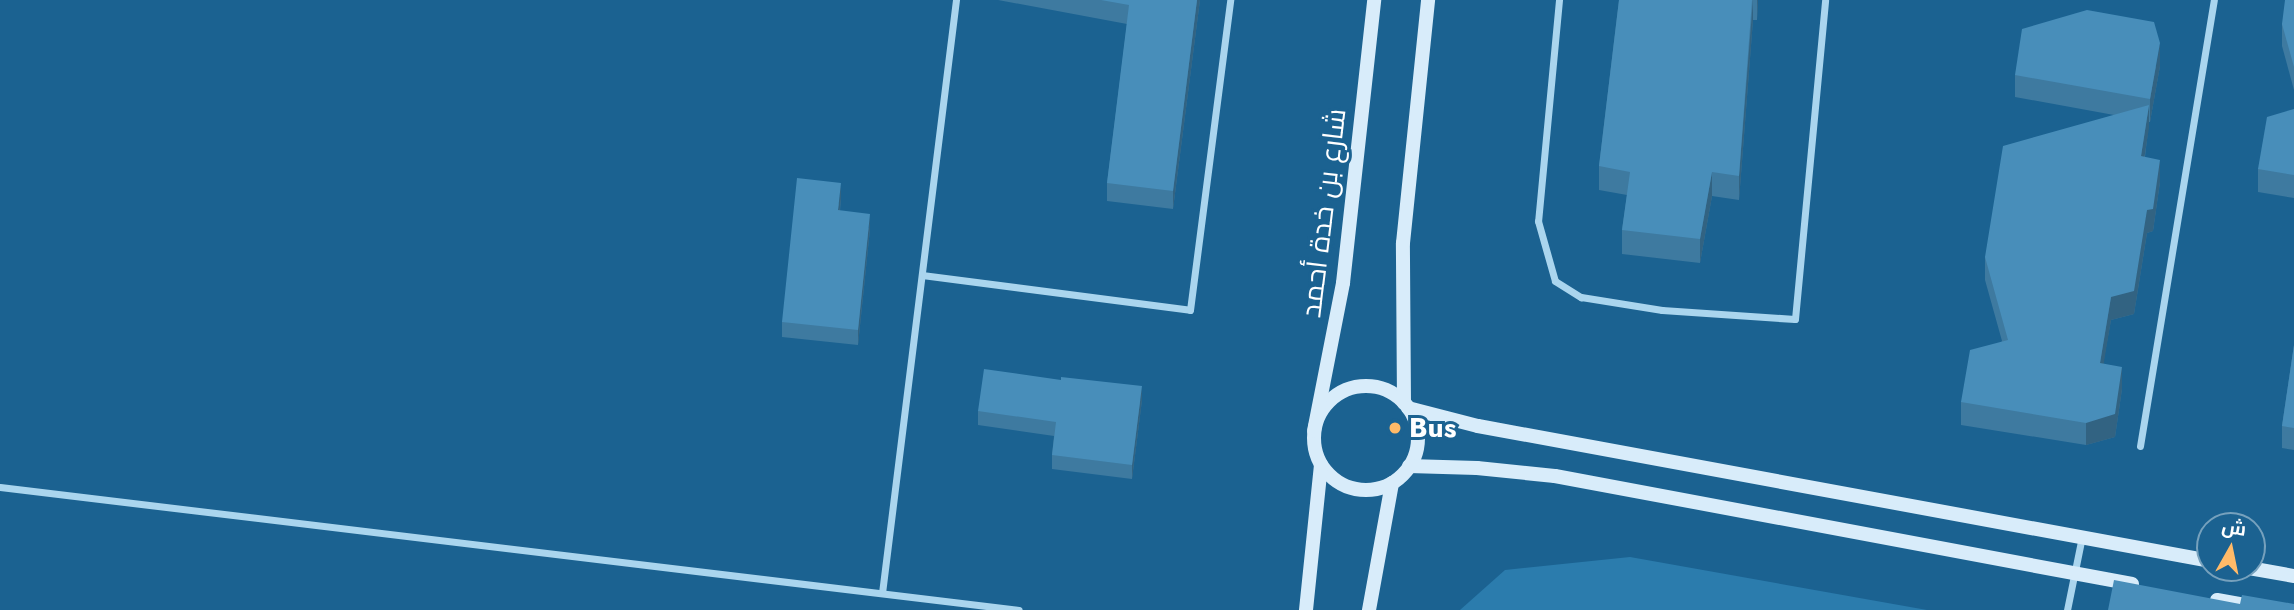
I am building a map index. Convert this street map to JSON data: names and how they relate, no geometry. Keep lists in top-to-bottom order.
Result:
{
  "streets": {
    "street": ["شارع بن خدة أحمد"]
  },
  "places": ["Bus"],
  "north": "top"
}
